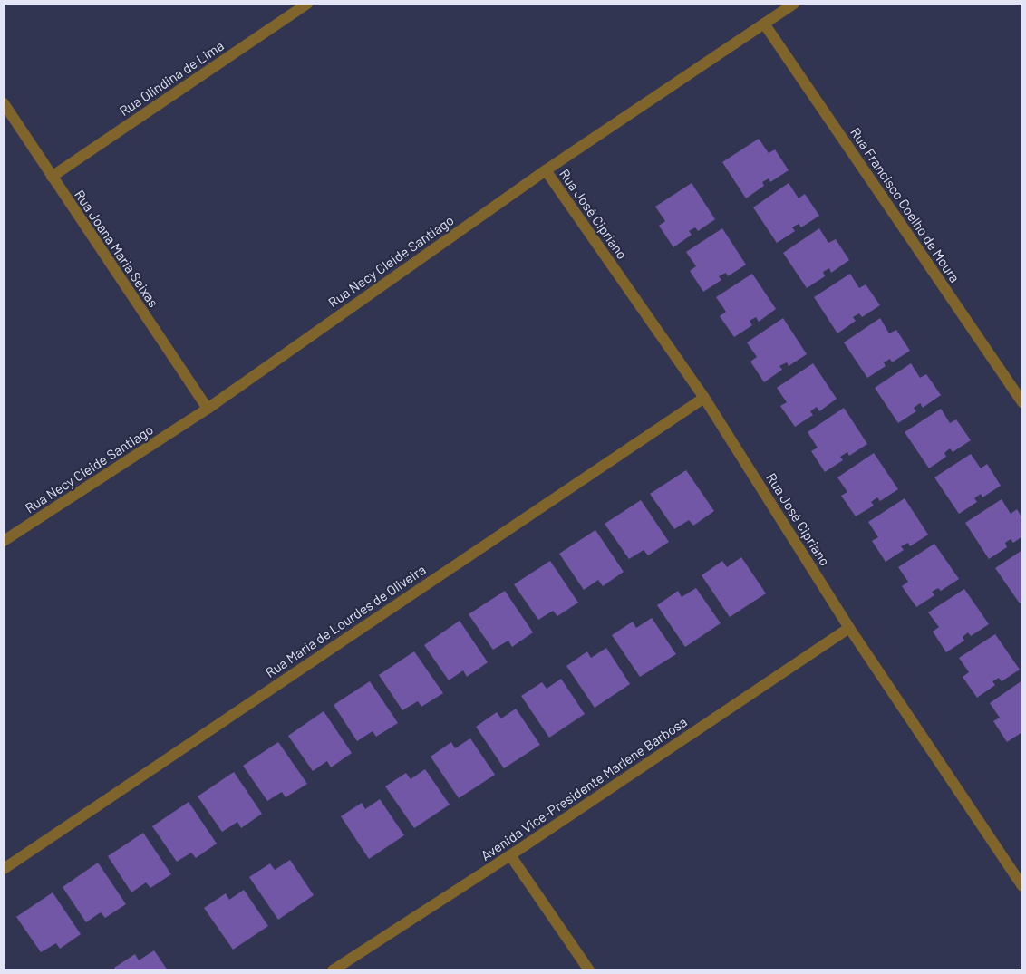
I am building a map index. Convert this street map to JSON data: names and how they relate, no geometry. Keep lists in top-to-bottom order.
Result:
{
  "streets": {
    "street": [
      "Rua Olindina de Lima",
      "Rua Francisco Coelho de Moura",
      "Rua José Cipriano",
      "Rua Joana Maria Seixas",
      "Rua Necy Cleide Santiago",
      "Rua Maria de Lourdes de Oliveira",
      "Avenida Vice-Presidente Marlene Barbosa"
    ]
  },
  "crossings": [
    ["Rua Olindina de Lima", "Rua Joana Maria Seixas"],
    ["Rua Francisco Coelho de Moura", "Rua Necy Cleide Santiago"],
    ["Rua José Cipriano", "Rua Necy Cleide Santiago"],
    ["Rua José Cipriano", "Rua Maria de Lourdes de Oliveira"],
    ["Rua José Cipriano", "Avenida Vice-Presidente Marlene Barbosa"],
    ["Rua Joana Maria Seixas", "Rua Necy Cleide Santiago"]
  ]
}
